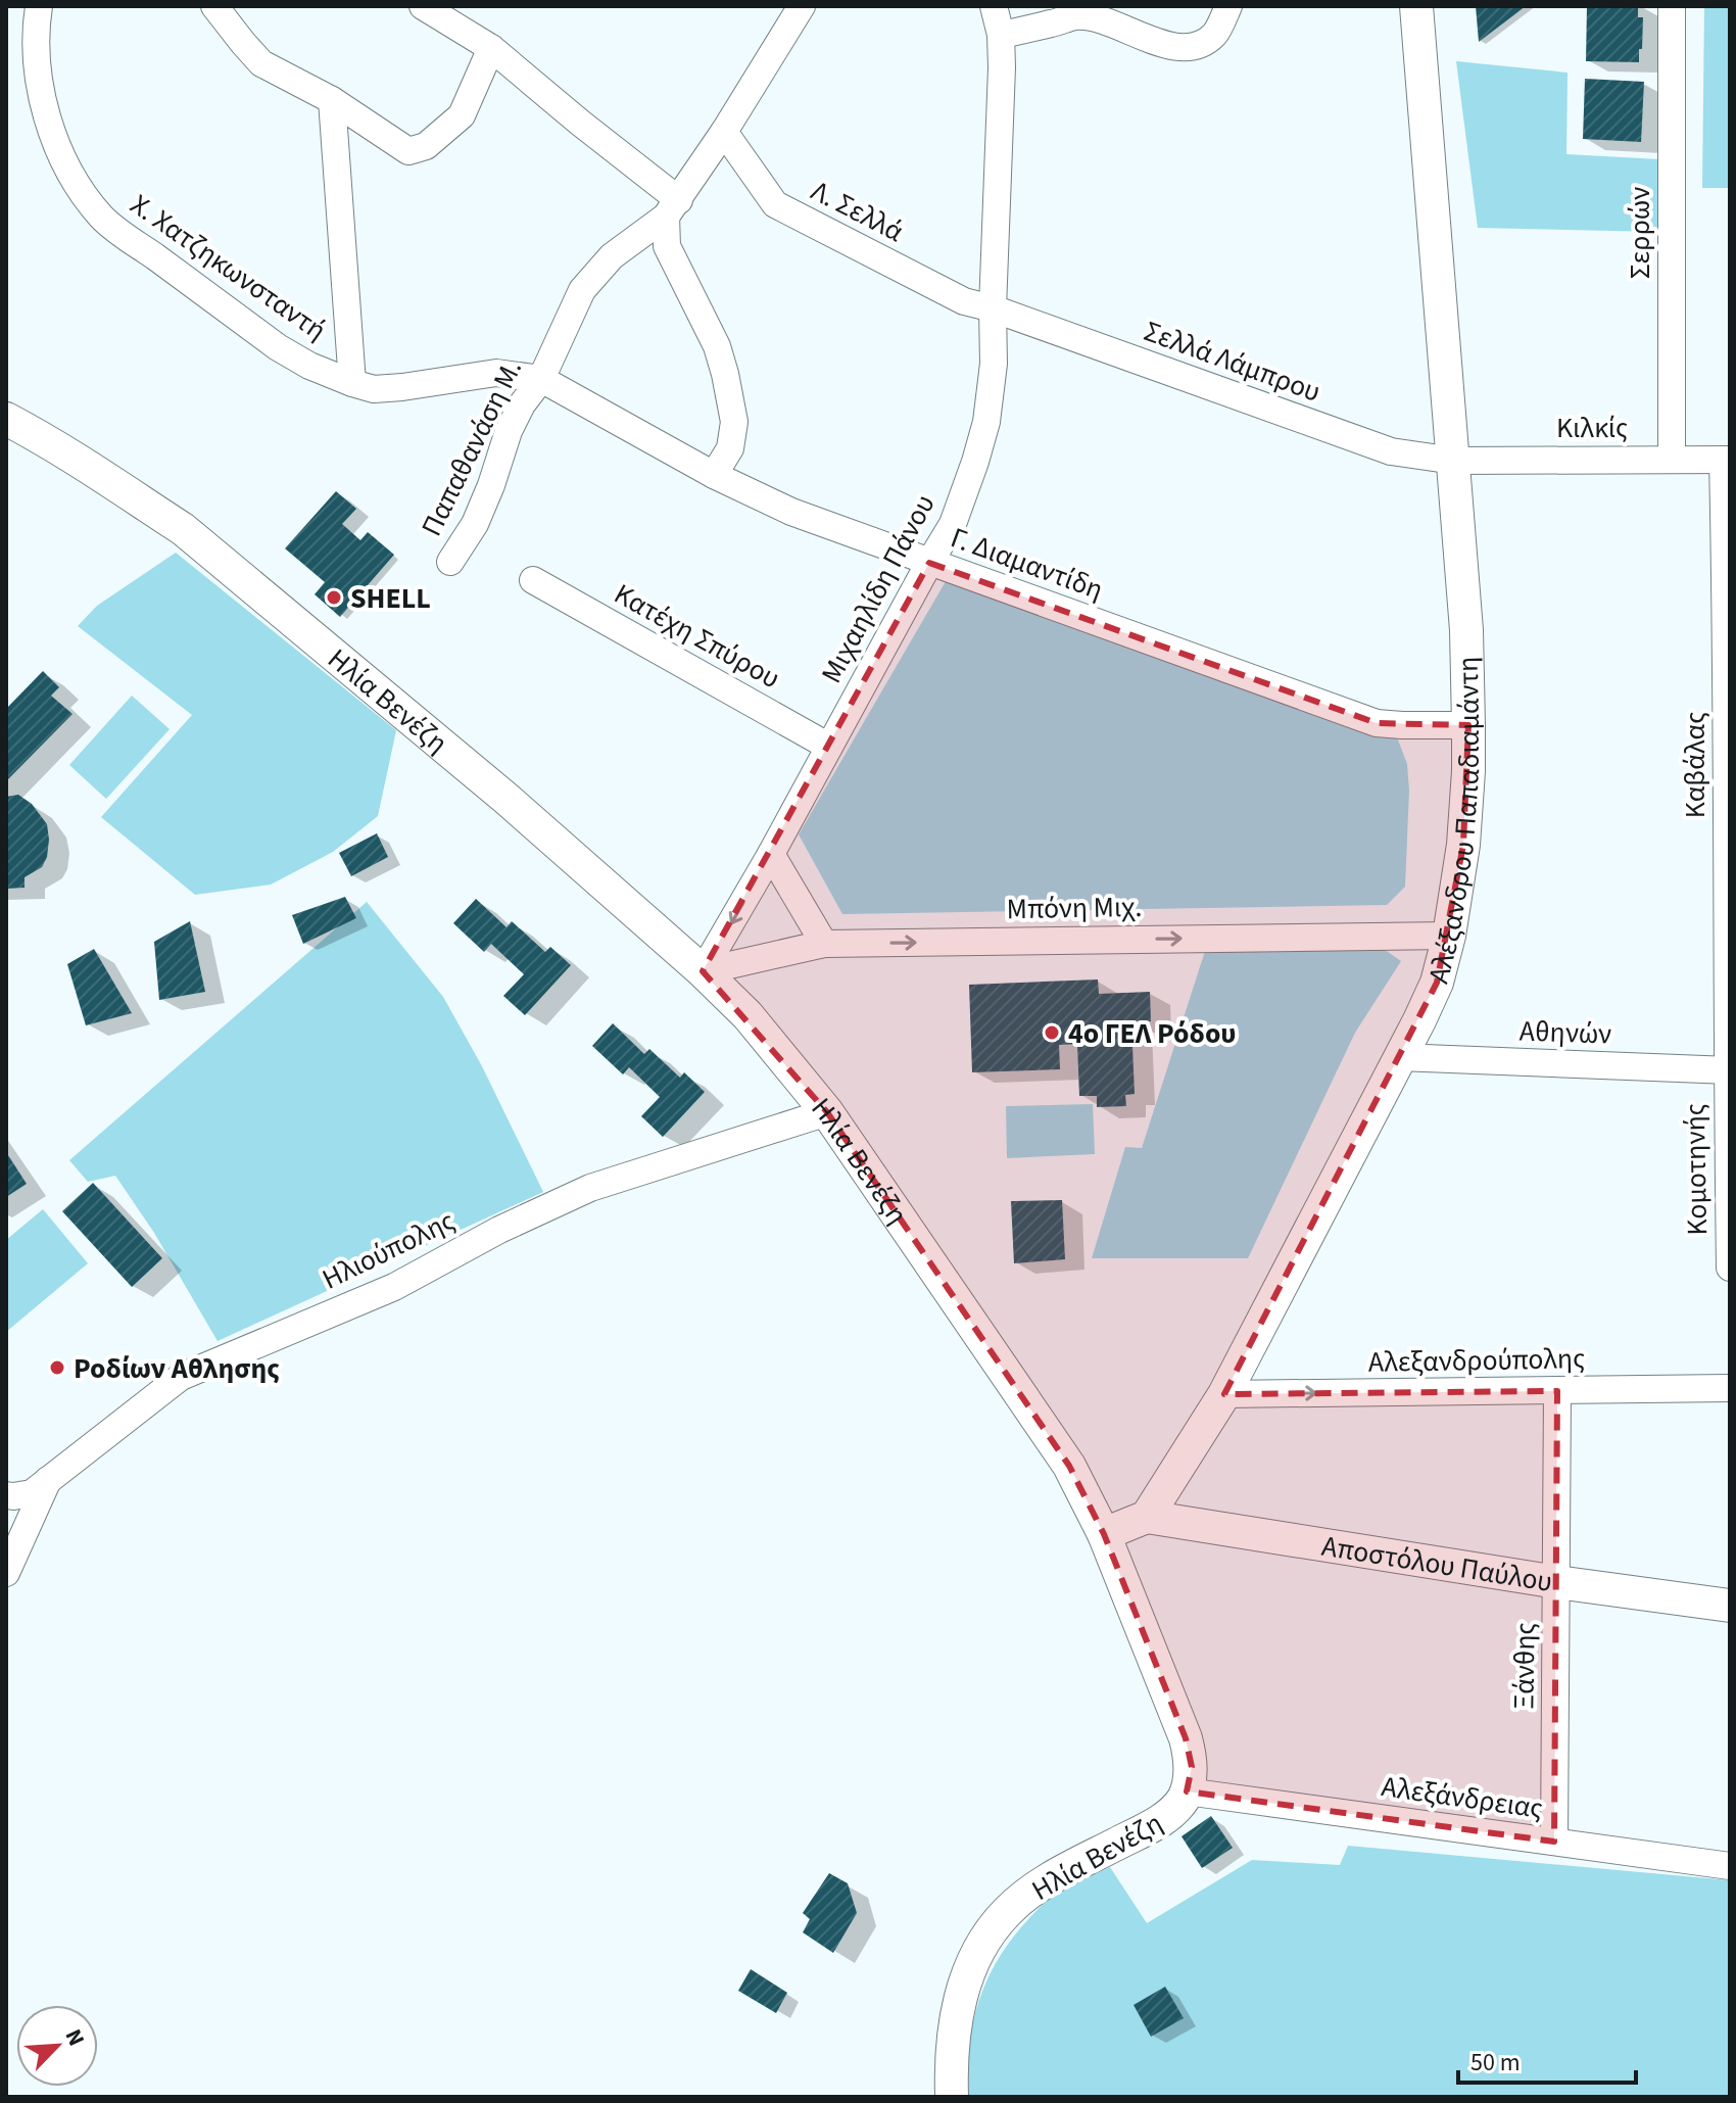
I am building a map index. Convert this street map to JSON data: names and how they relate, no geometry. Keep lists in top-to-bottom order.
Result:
{
  "streets": {
    "street": [
      "Λ. Σελλά",
      "Σερρών",
      "Χ. Χατζηκωνσταντή",
      "Σελλά Λάμπρου",
      "Κιλκίς",
      "Παπαθανάση Μ.",
      "Γ. Διαμαντίδη",
      "Μιχαηλίδη Πάνου",
      "Κατέχη Σπύρου",
      "Ηλία Βενέζη",
      "Καβάλας",
      "Αλέξανδρου Παπαδιαμάντη",
      "Μπόνη Μιχ.",
      "Αθηνών",
      "Κομοτηνής",
      "Ηλιούπολης",
      "Αλεξανδρούπολης",
      "Αποστόλου Παύλου",
      "Ξάνθης",
      "Αλεξάνδρειας"
    ]
  },
  "crossings": [
    ["Λ. Σελλά", "Σελλά Λάμπρου"],
    ["Λ. Σελλά", "Παπαθανάση Μ."],
    ["Λ. Σελλά", "Μιχαηλίδη Πάνου"],
    ["Σερρών", "Κιλκίς"],
    ["Χ. Χατζηκωνσταντή", "Παπαθανάση Μ."],
    ["Χ. Χατζηκωνσταντή", "Γ. Διαμαντίδη"],
    ["Σελλά Λάμπρου", "Κιλκίς"],
    ["Σελλά Λάμπρου", "Μιχαηλίδη Πάνου"],
    ["Σελλά Λάμπρου", "Αλέξανδρου Παπαδιαμάντη"],
    ["Κιλκίς", "Καβάλας"],
    ["Κιλκίς", "Αλέξανδρου Παπαδιαμάντη"],
    ["Παπαθανάση Μ.", "Γ. Διαμαντίδη"],
    ["Γ. Διαμαντίδη", "Μιχαηλίδη Πάνου"],
    ["Γ. Διαμαντίδη", "Αλέξανδρου Παπαδιαμάντη"],
    ["Μιχαηλίδη Πάνου", "Κατέχη Σπύρου"],
    ["Μιχαηλίδη Πάνου", "Ηλία Βενέζη"],
    ["Μιχαηλίδη Πάνου", "Μπόνη Μιχ."],
    ["Ηλία Βενέζη", "Μπόνη Μιχ."],
    ["Ηλία Βενέζη", "Ηλιούπολης"],
    ["Ηλία Βενέζη", "Αλεξάνδρειας"],
    ["Καβάλας", "Αθηνών"],
    ["Καβάλας", "Κομοτηνής"],
    ["Αλέξανδρου Παπαδιαμάντη", "Μπόνη Μιχ."],
    ["Αλέξανδρου Παπαδιαμάντη", "Αθηνών"],
    ["Αλέξανδρου Παπαδιαμάντη", "Αλεξανδρούπολης"],
    ["Αλέξανδρου Παπαδιαμάντη", "Αποστόλου Παύλου"],
    ["Αθηνών", "Κομοτηνής"],
    ["Αλεξανδρούπολης", "Ξάνθης"],
    ["Αποστόλου Παύλου", "Ξάνθης"],
    ["Ξάνθης", "Αλεξάνδρειας"]
  ],
  "one_way": ["Μπόνη Μιχ.", "Αλεξανδρούπολης"],
  "places": ["SHELL", "4ο ΓΕΛ Ρόδου", "Ροδίων Αθλησης"],
  "scale_bar": "50 m",
  "north": "top right"
}
